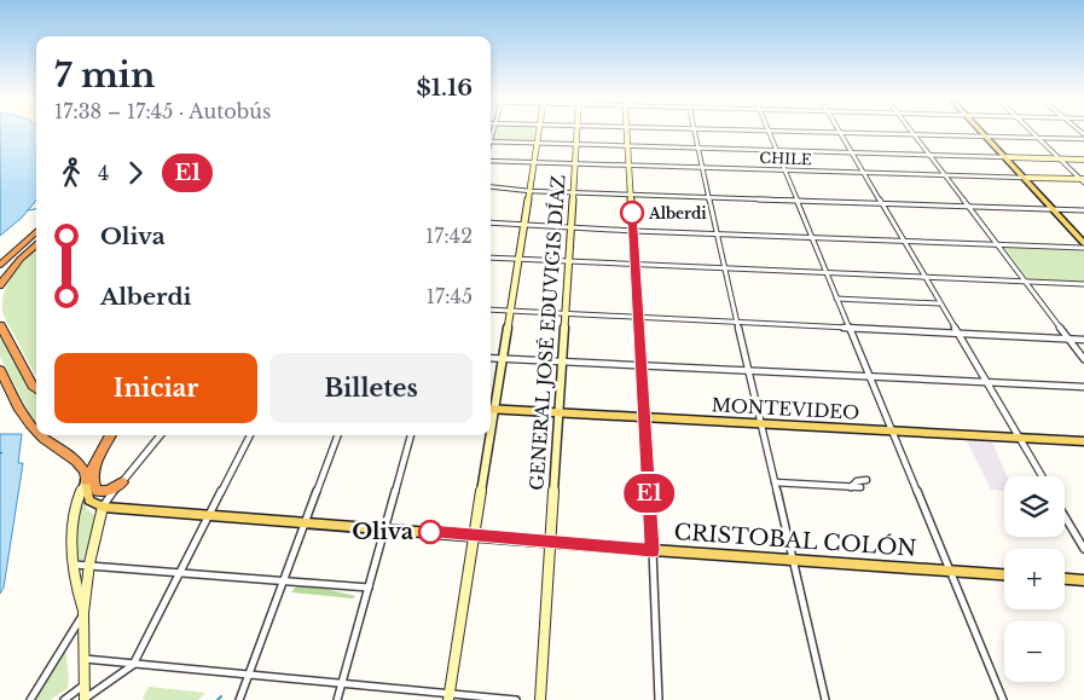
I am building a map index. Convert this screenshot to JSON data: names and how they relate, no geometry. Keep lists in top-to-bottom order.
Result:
{
  "streets": {
    "main road": ["MONTEVIDEO", "CRISTOBAL COLÓN"],
    "street": ["CHILE", "GENERAL JOSÉ EDUVIGIS DÍAZ"]
  },
  "crossings": [
    ["CHILE", "GENERAL JOSÉ EDUVIGIS DÍAZ"],
    ["GENERAL JOSÉ EDUVIGIS DÍAZ", "MONTEVIDEO"],
    ["GENERAL JOSÉ EDUVIGIS DÍAZ", "CRISTOBAL COLÓN"]
  ],
  "places": ["Alberdi", "Oliva"],
  "lines": ["bus line E1"],
  "page": {
    "on_map": "E1",
    "heading": ["7 min", "17:38 – 17:45 · Autobús", "$1.16"],
    "legs": ["4", "E1"],
    "list": [
      {
        "name": "Oliva",
        "value": "17:42"
      },
      {
        "name": "Alberdi",
        "value": "17:45"
      }
    ],
    "buttons": ["Iniciar", "Billetes"],
    "map_buttons": ["+", "−"]
  }
}
